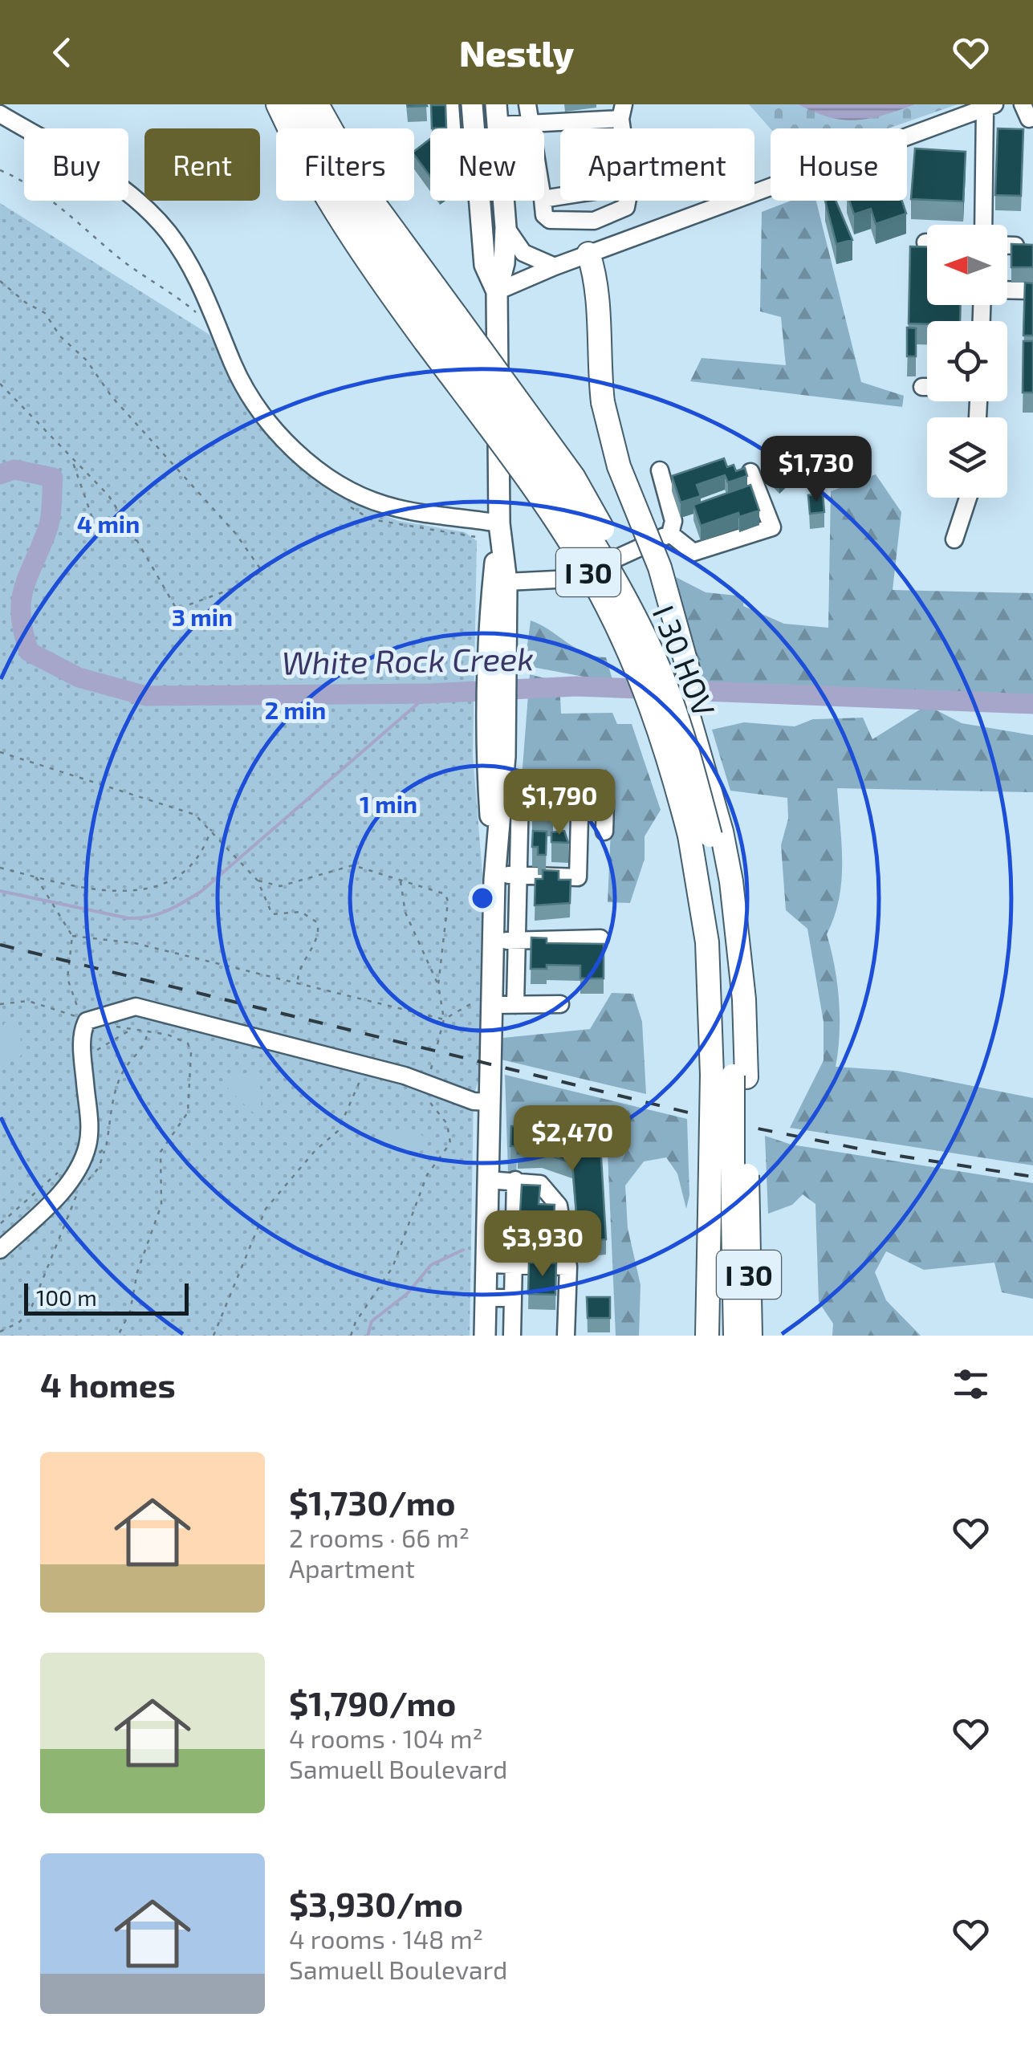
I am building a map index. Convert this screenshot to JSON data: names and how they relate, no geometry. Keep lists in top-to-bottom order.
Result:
{
  "streets": {
    "highway": ["I 30"]
  },
  "water": ["White Rock Creek"],
  "scale_bar": "100 m",
  "north": "left",
  "page": {
    "header": "Nestly",
    "chip": [
      "Buy",
      "Rent",
      "Filters",
      "New",
      "Apartment",
      "House"
    ],
    "price": [
      "$1,730",
      "$1,790",
      "$2,470",
      "$3,930"
    ],
    "scale": "100 m",
    "heading": "4 homes",
    "list": [
      {
        "name": "$1,730/mo",
        "note": "2 rooms · 66 m² · Apartment"
      },
      {
        "name": "$1,790/mo",
        "note": "4 rooms · 104 m² · Samuell Boulevard"
      },
      {
        "name": "$3,930/mo",
        "note": "4 rooms · 148 m² · Samuell Boulevard"
      }
    ]
  },
  "rings": [
    "4 min",
    "3 min",
    "2 min",
    "1 min"
  ]
}
